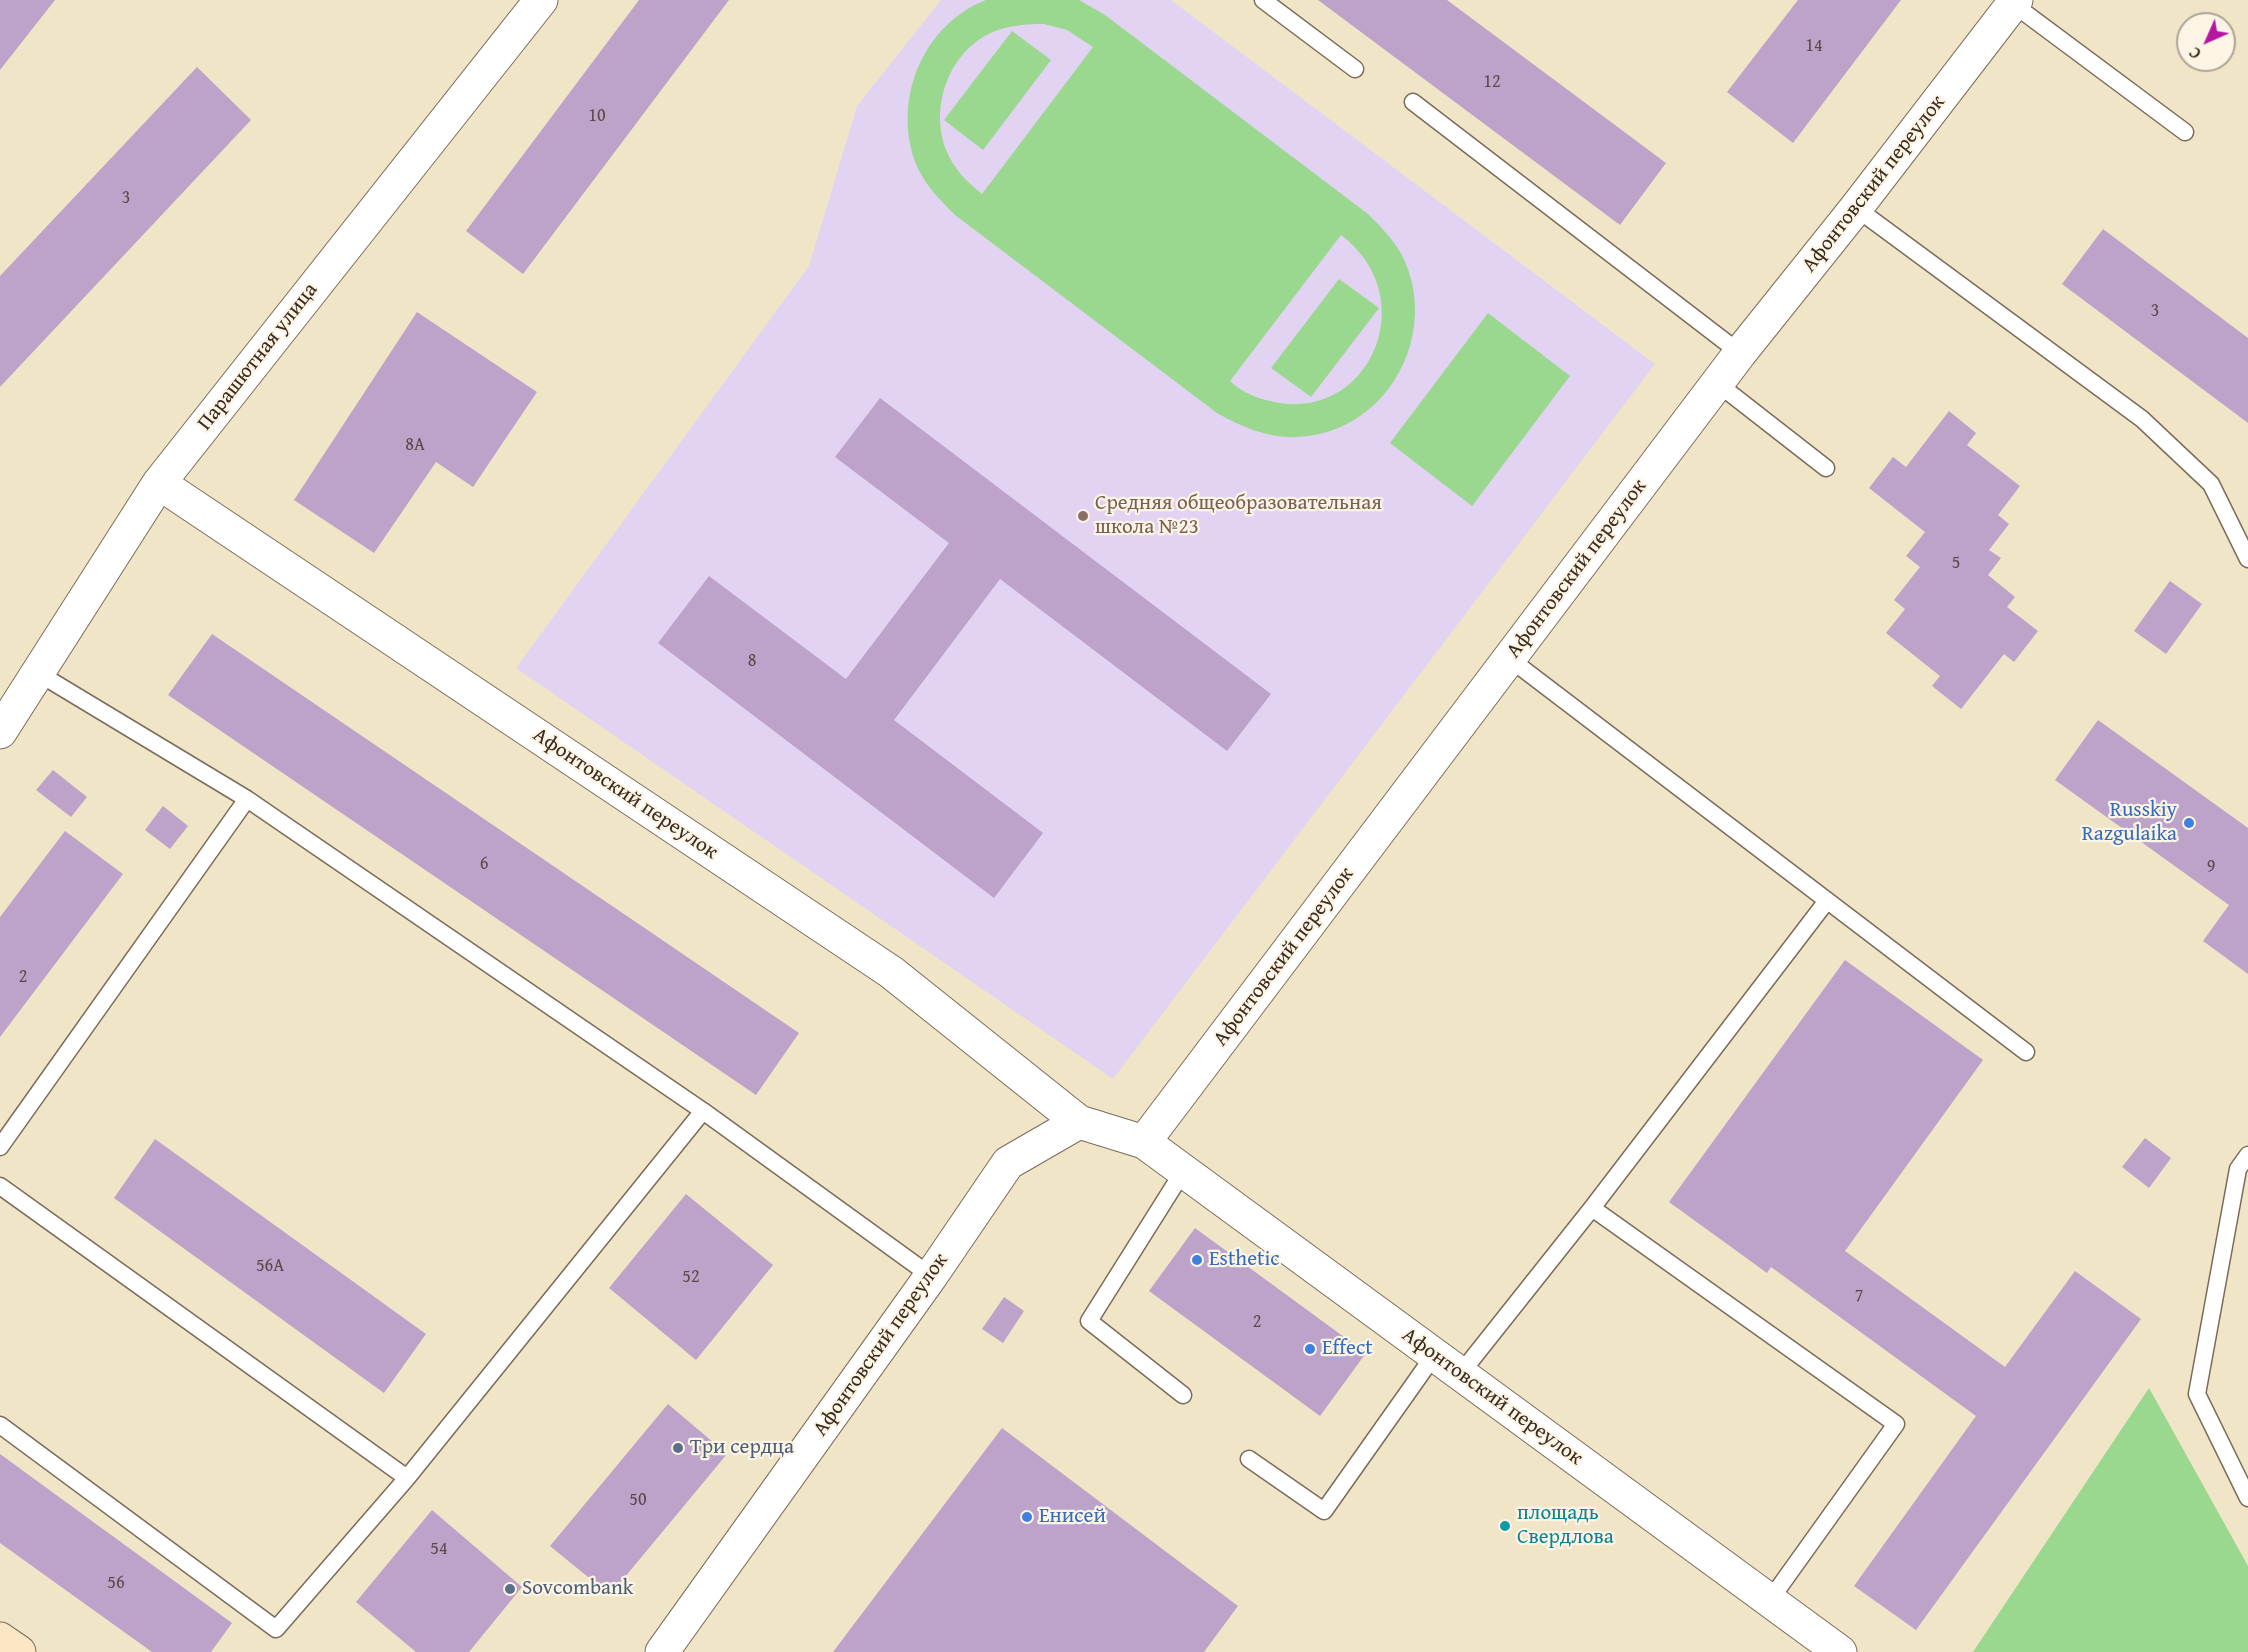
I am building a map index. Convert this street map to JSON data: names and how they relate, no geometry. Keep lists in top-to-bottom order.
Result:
{
  "streets": {
    "street": ["Афонтовский переулок", "Парашютная улица"]
  },
  "crossings": [
    ["Афонтовский переулок", "Парашютная улица"]
  ],
  "places": [
    "Средняя общеобразовательная школа №23",
    "Russkiy Razgulaika",
    "Esthetic",
    "Effect",
    "Три сердца",
    "Енисей",
    "площадь Свердлова",
    "Sovcombank"
  ],
  "house_numbers": [
    "14",
    "12",
    "10",
    "3",
    "3",
    "8А",
    "5",
    "8",
    "6",
    "9",
    "2",
    "56А",
    "52",
    "7",
    "2",
    "50",
    "54",
    "56"
  ],
  "north": "bottom left"
}
